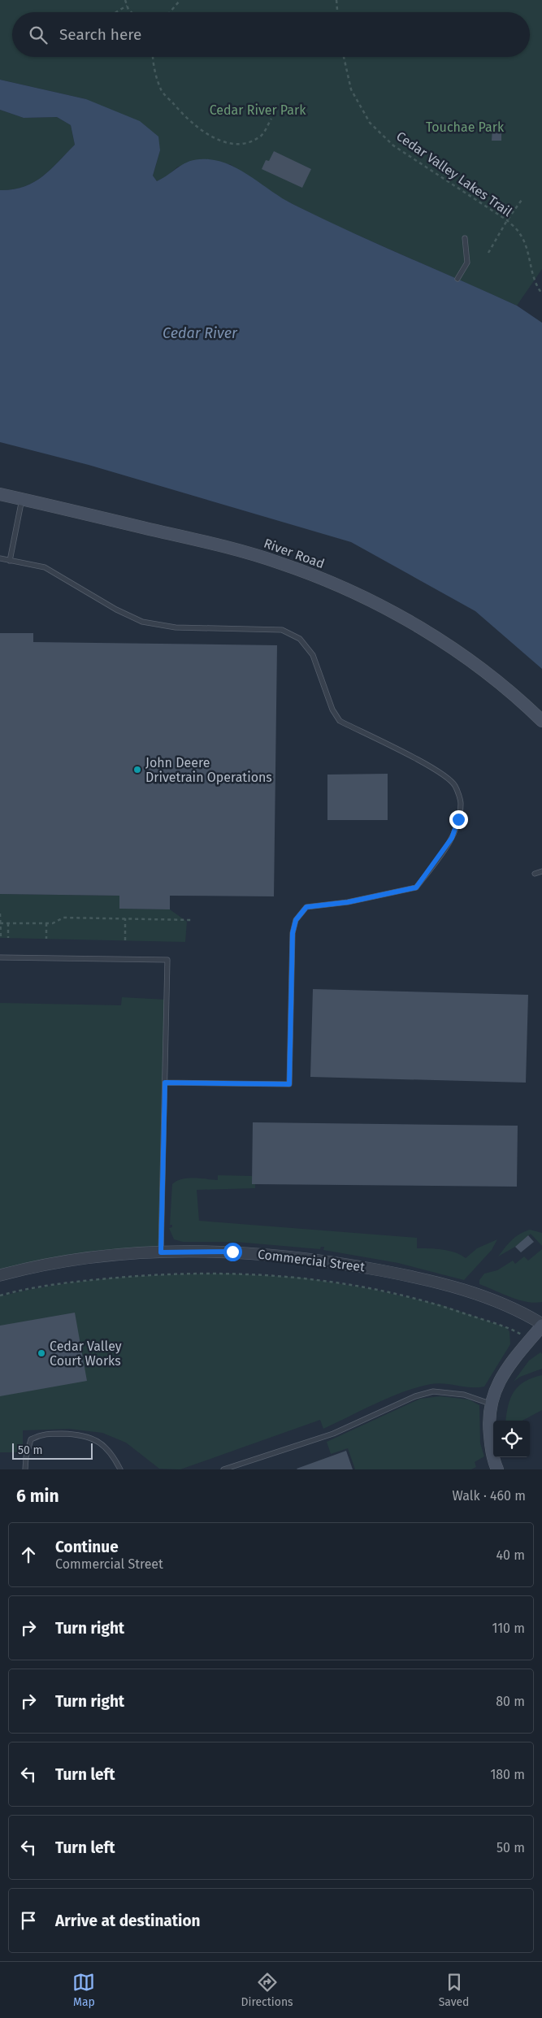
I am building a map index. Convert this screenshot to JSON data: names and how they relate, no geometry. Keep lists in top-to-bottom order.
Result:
{
  "streets": {
    "main road": ["River Road"],
    "street": ["Commercial Street"],
    "path": ["Cedar Valley Lakes Trail"]
  },
  "water": ["Cedar River"],
  "parks": ["Cedar River Park", "Touchae Park"],
  "places": ["John Deere Drivetrain Operations", "Cedar Valley Court Works"],
  "scale_bar": "50 m",
  "page": {
    "search": "Search here",
    "scale": "50 m",
    "heading": ["6 min", "Walk · 460 m"],
    "list": [
      ["Continue", "Commercial Street", "40 m"],
      ["Turn right", "110 m"],
      ["Turn right", "80 m"],
      ["Turn left", "180 m"],
      ["Turn left", "50 m"],
      "Arrive at destination"
    ],
    "nav": ["Map", "Directions", "Saved"]
  }
}
